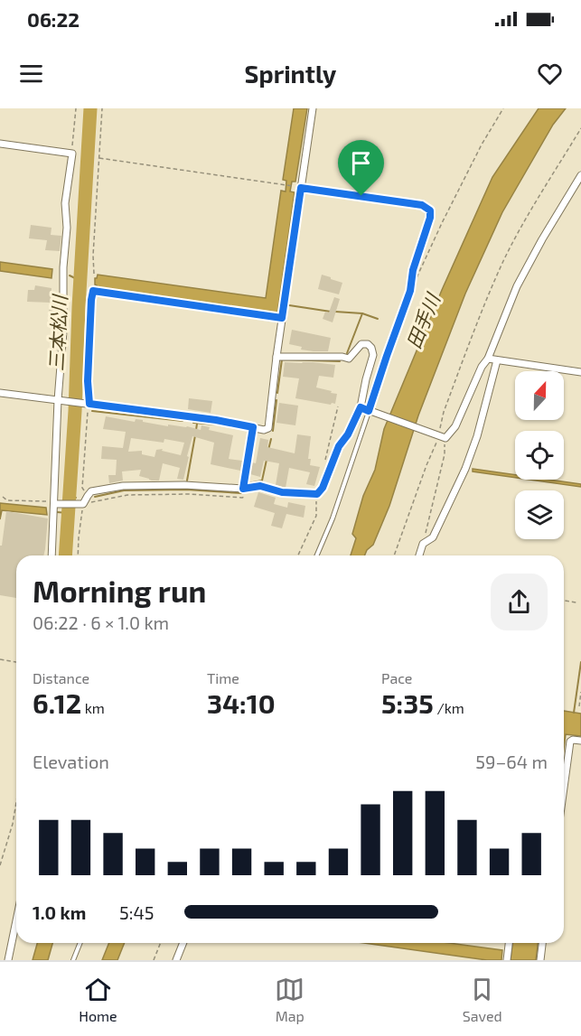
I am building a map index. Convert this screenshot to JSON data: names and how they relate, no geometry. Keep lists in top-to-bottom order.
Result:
{
  "water": ["田手川", "三本松川"],
  "north": "top",
  "page": {
    "status": "06:22",
    "header": "Sprintly",
    "heading": ["Morning run", "06:22 · 6 × 1.0 km"],
    "stats": [
      ["Distance", "6.12 km"],
      ["Time", "34:10"],
      ["Pace", "5:35 /km"]
    ],
    "chart": ["Elevation", "59–64 m"],
    "list": [
      {
        "name": "1.0 km",
        "note": "5:45"
      }
    ],
    "tabs": ["Home", "Map", "Saved"]
  }
}
